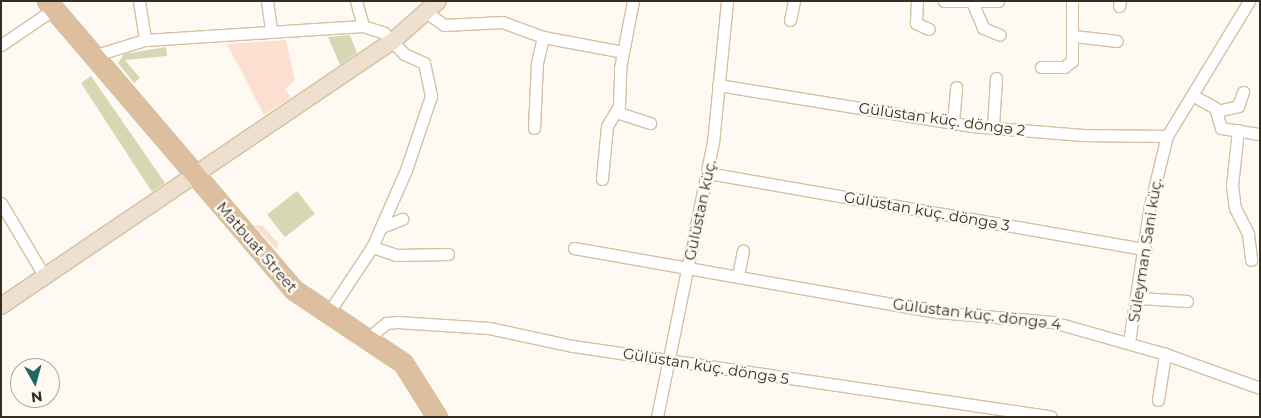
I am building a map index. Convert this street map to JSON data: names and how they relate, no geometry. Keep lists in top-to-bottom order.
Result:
{
  "streets": {
    "main road": ["Matbuat Street"],
    "street": [
      "Gülüstan küç. döngə 2",
      "Gülüstan küç.",
      "Gülüstan küç. döngə 3",
      "Süleyman Sani küç.",
      "Gülüstan küç. döngə 4",
      "Gülüstan küç. döngə 5"
    ]
  },
  "crossings": [
    ["Gülüstan küç. döngə 2", "Gülüstan küç."],
    ["Gülüstan küç. döngə 2", "Süleyman Sani küç."],
    ["Gülüstan küç.", "Gülüstan küç. döngə 3"],
    ["Gülüstan küç.", "Gülüstan küç. döngə 4"],
    ["Gülüstan küç.", "Gülüstan küç. döngə 5"],
    ["Gülüstan küç. döngə 3", "Süleyman Sani küç."],
    ["Matbuat Street", "Gülüstan küç. döngə 5"],
    ["Süleyman Sani küç.", "Gülüstan küç. döngə 4"]
  ],
  "north": "bottom"
}
